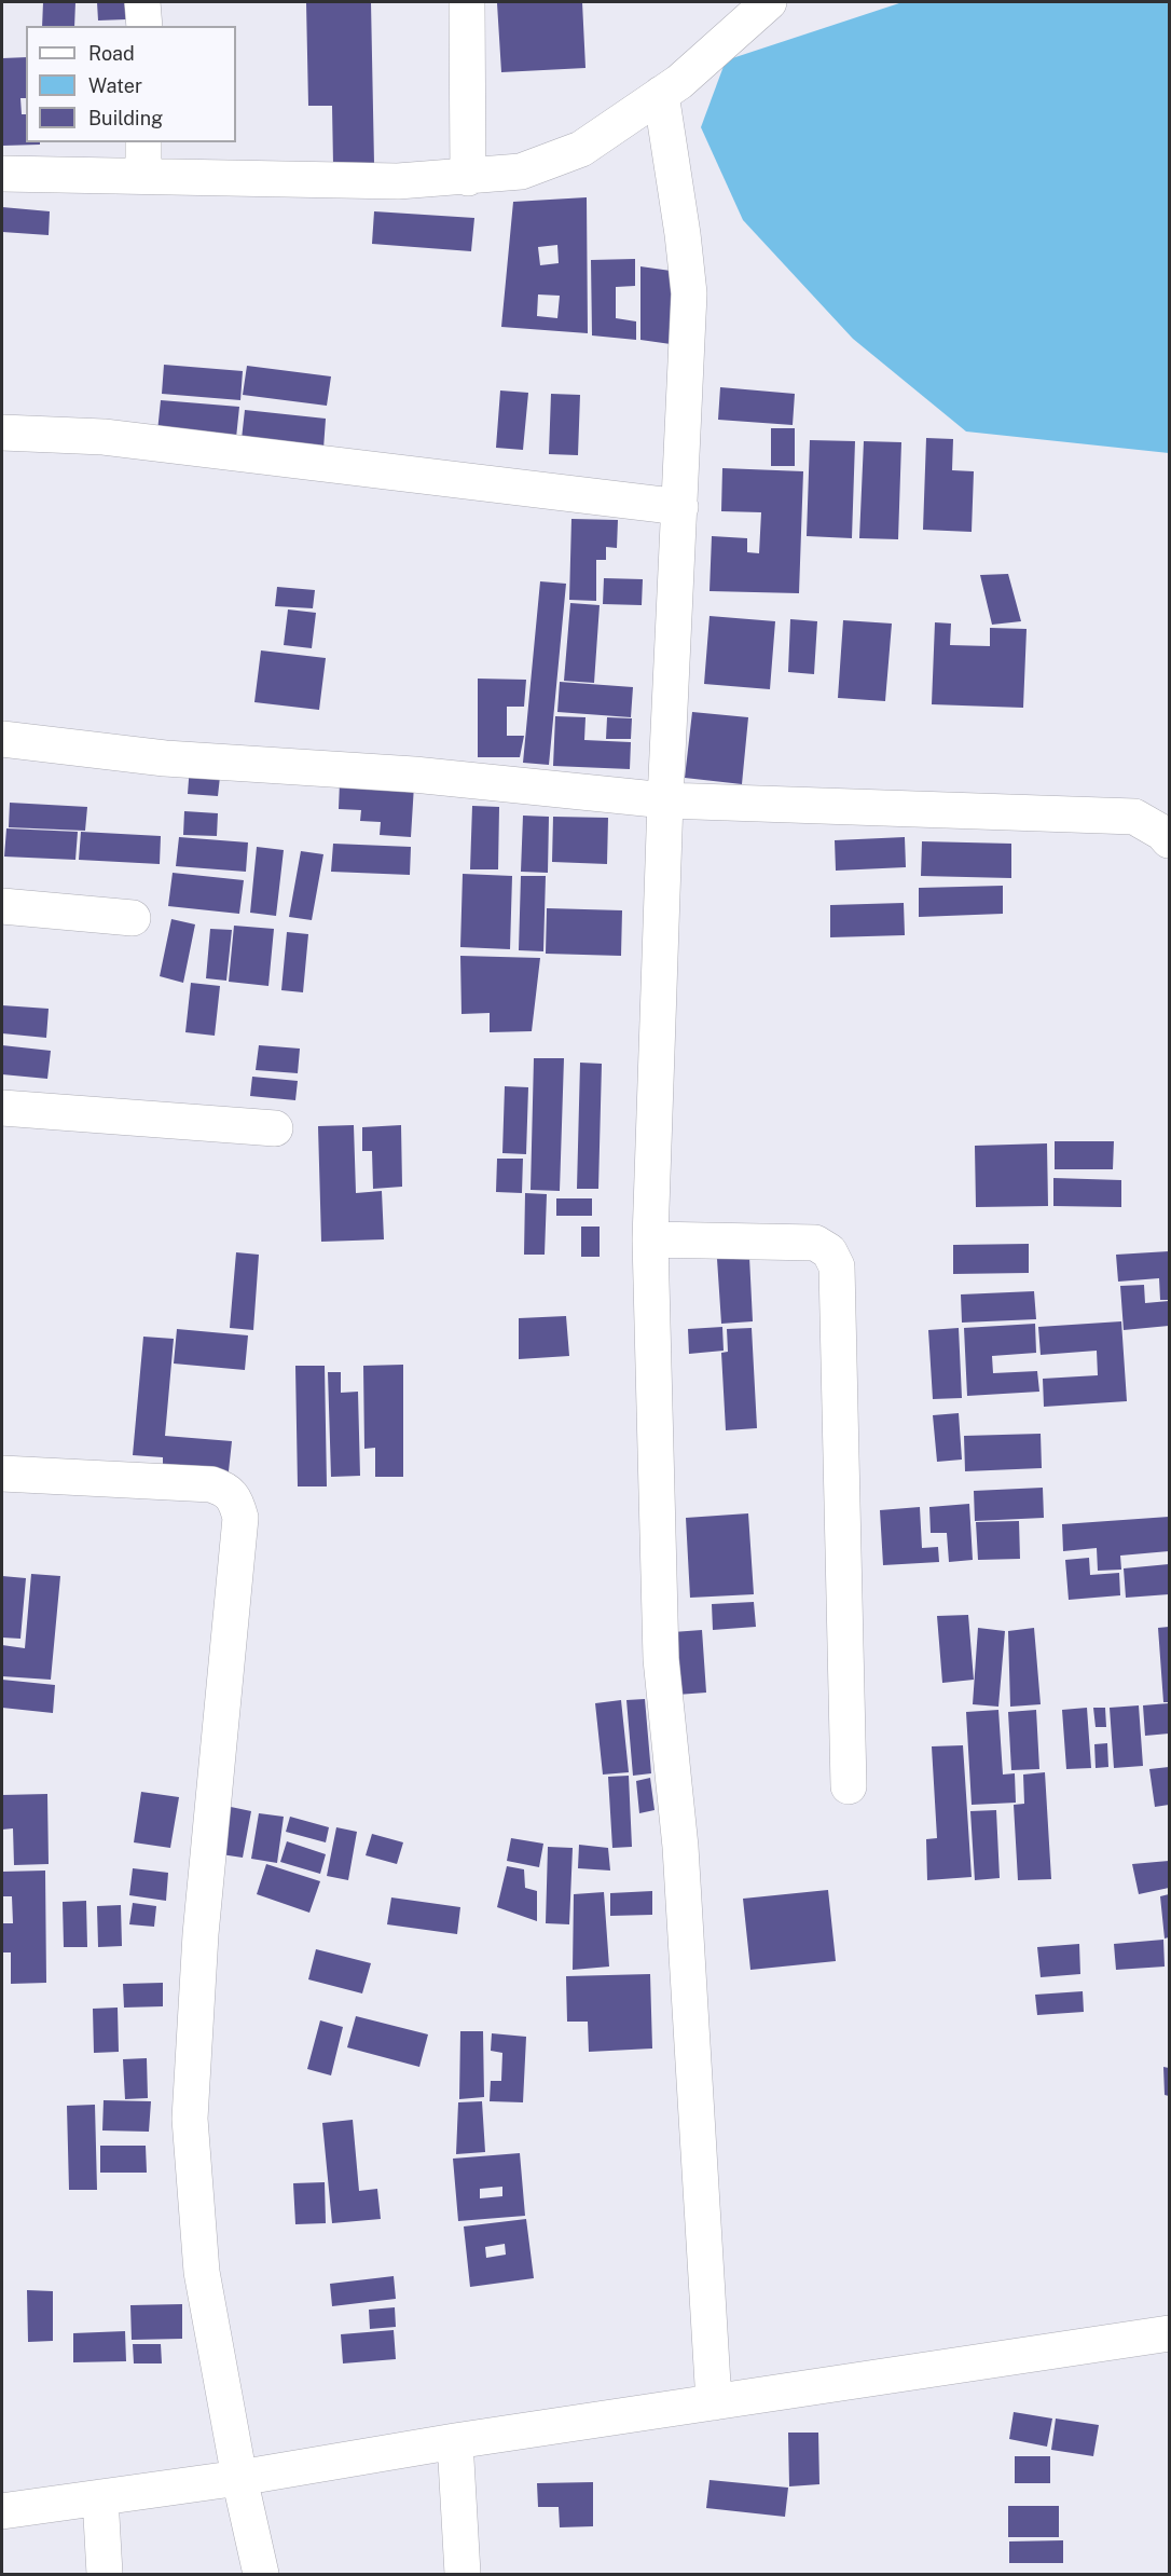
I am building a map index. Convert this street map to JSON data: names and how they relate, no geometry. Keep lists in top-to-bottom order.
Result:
{
  "legend": ["Road", "Water", "Building"]
}
